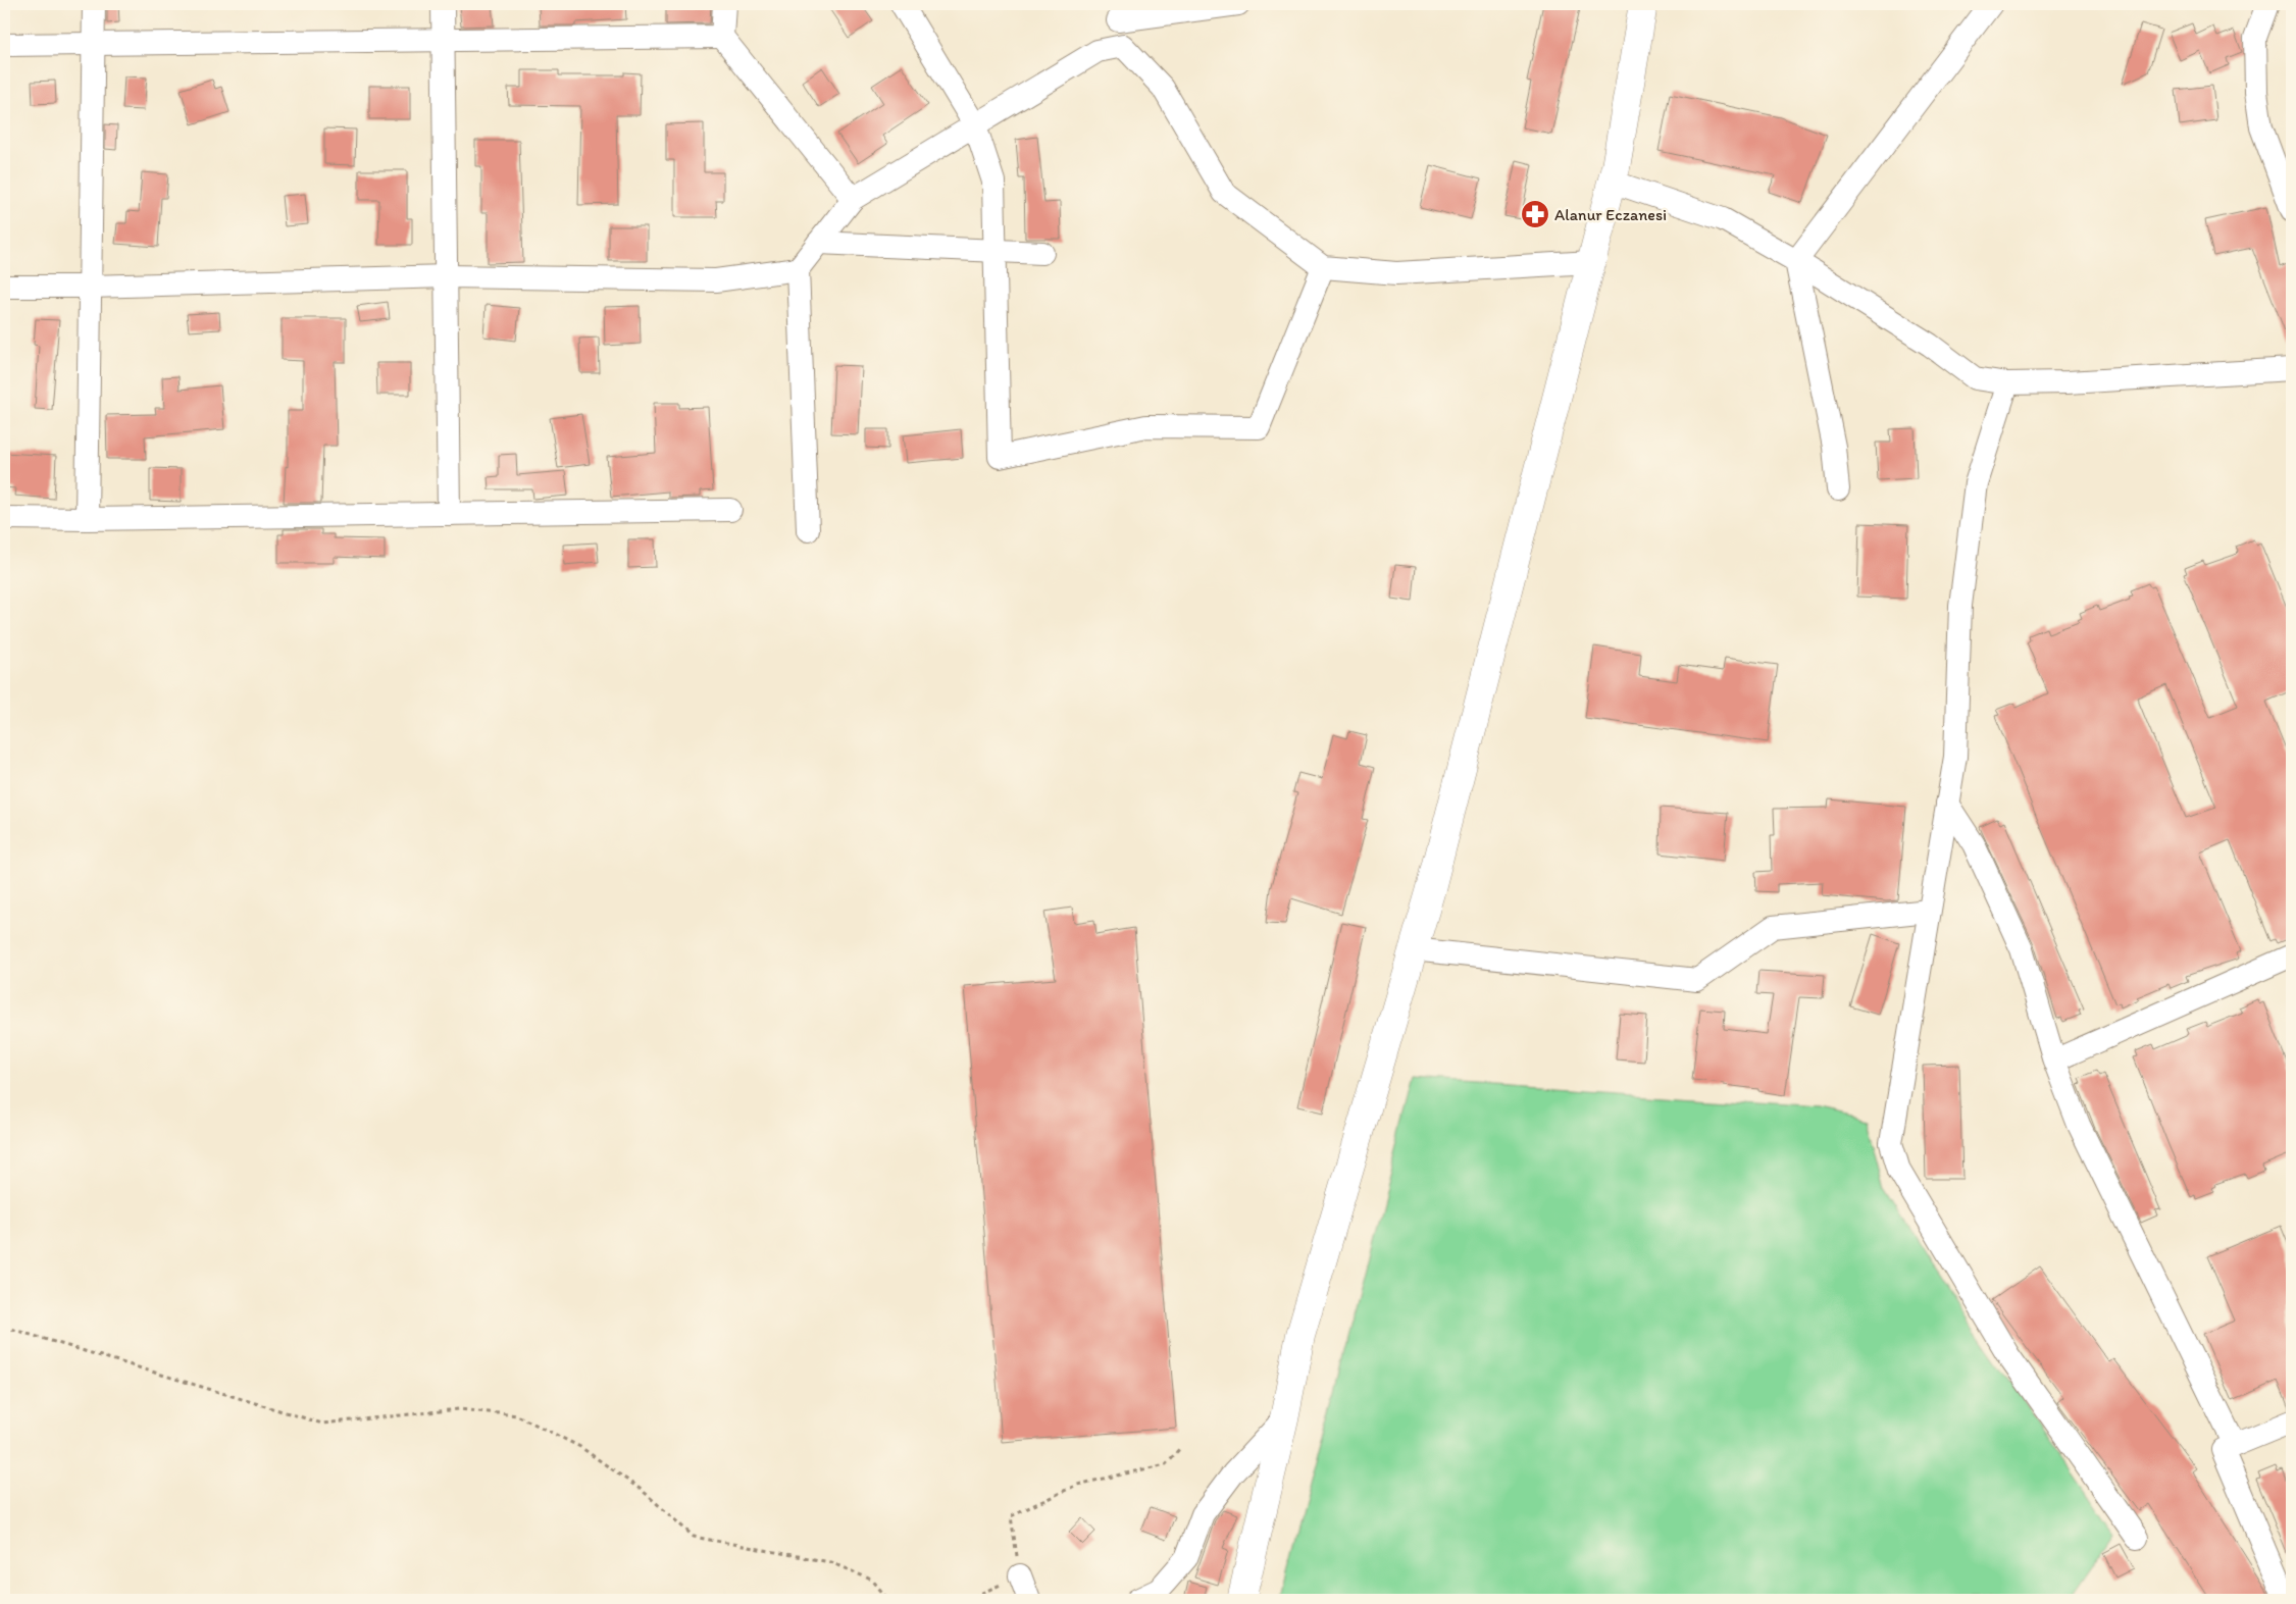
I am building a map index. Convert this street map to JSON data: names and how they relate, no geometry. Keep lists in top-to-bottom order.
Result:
{
  "places": {
    "pharmacy": ["Alanur Eczanesi"]
  }
}
